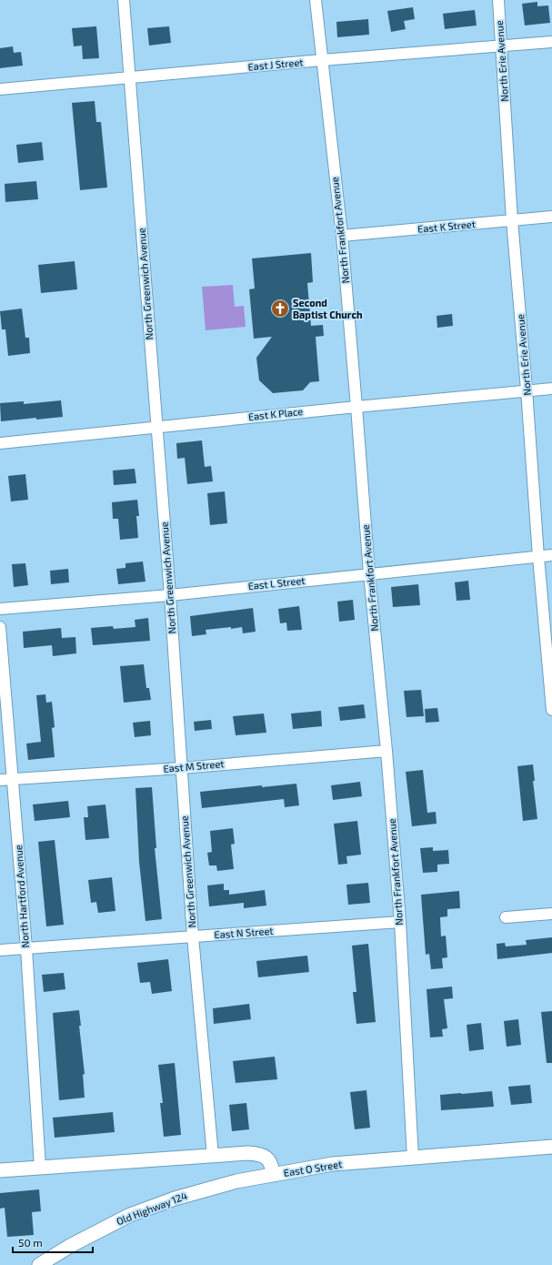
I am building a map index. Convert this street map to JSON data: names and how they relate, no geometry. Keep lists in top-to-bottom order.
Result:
{
  "streets": {
    "street": [
      "North Erie Avenue",
      "East J Street",
      "East K Street",
      "North Frankfort Avenue",
      "North Greenwich Avenue",
      "East K Place",
      "East L Street",
      "East M Street",
      "North Hartford Avenue",
      "East N Street",
      "East O Street",
      "Old Highway 124"
    ]
  },
  "crossings": [
    ["North Erie Avenue", "East J Street"],
    ["North Erie Avenue", "East K Street"],
    ["North Erie Avenue", "East K Place"],
    ["North Erie Avenue", "East L Street"],
    ["East J Street", "North Frankfort Avenue"],
    ["East J Street", "North Greenwich Avenue"],
    ["East K Street", "North Frankfort Avenue"],
    ["North Frankfort Avenue", "East K Place"],
    ["North Frankfort Avenue", "East L Street"],
    ["North Frankfort Avenue", "East M Street"],
    ["North Frankfort Avenue", "East N Street"],
    ["North Frankfort Avenue", "East O Street"],
    ["North Greenwich Avenue", "East K Place"],
    ["North Greenwich Avenue", "East L Street"],
    ["North Greenwich Avenue", "East M Street"],
    ["North Greenwich Avenue", "East N Street"],
    ["North Greenwich Avenue", "East O Street"],
    ["East M Street", "North Hartford Avenue"],
    ["North Hartford Avenue", "East N Street"],
    ["North Hartford Avenue", "East O Street"],
    ["East O Street", "Old Highway 124"]
  ],
  "places": {
    "church": ["Second Baptist Church"]
  },
  "scale_bar": "50 m"
}
